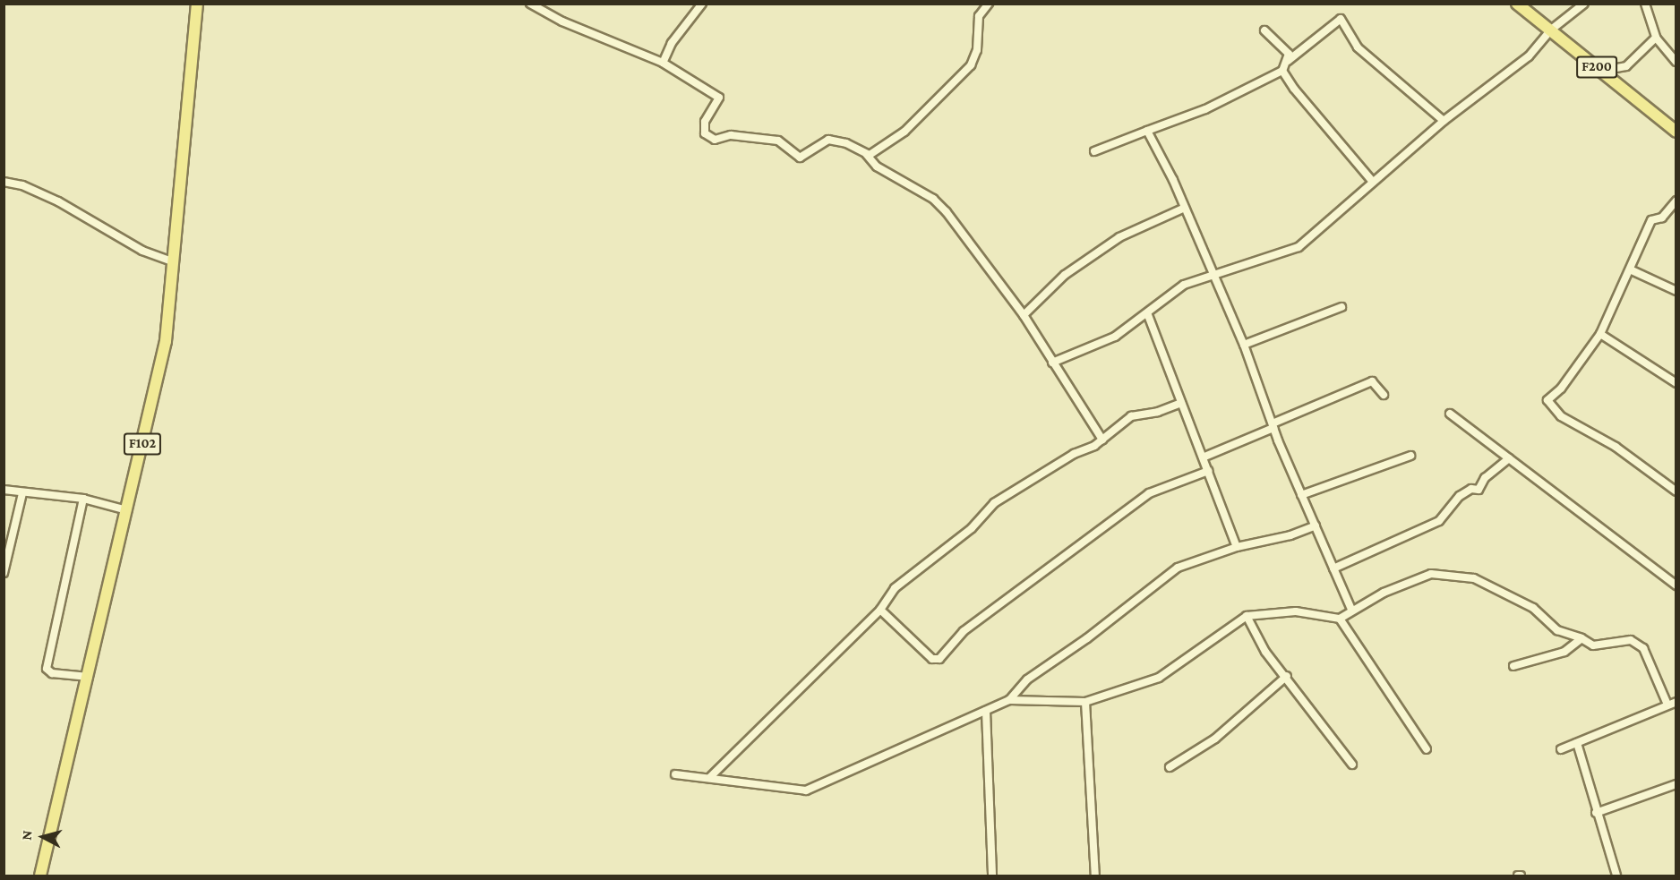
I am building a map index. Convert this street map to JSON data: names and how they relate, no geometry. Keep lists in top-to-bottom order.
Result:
{
  "streets": {
    "main road": ["F200", "F102"]
  },
  "north": "left"
}
